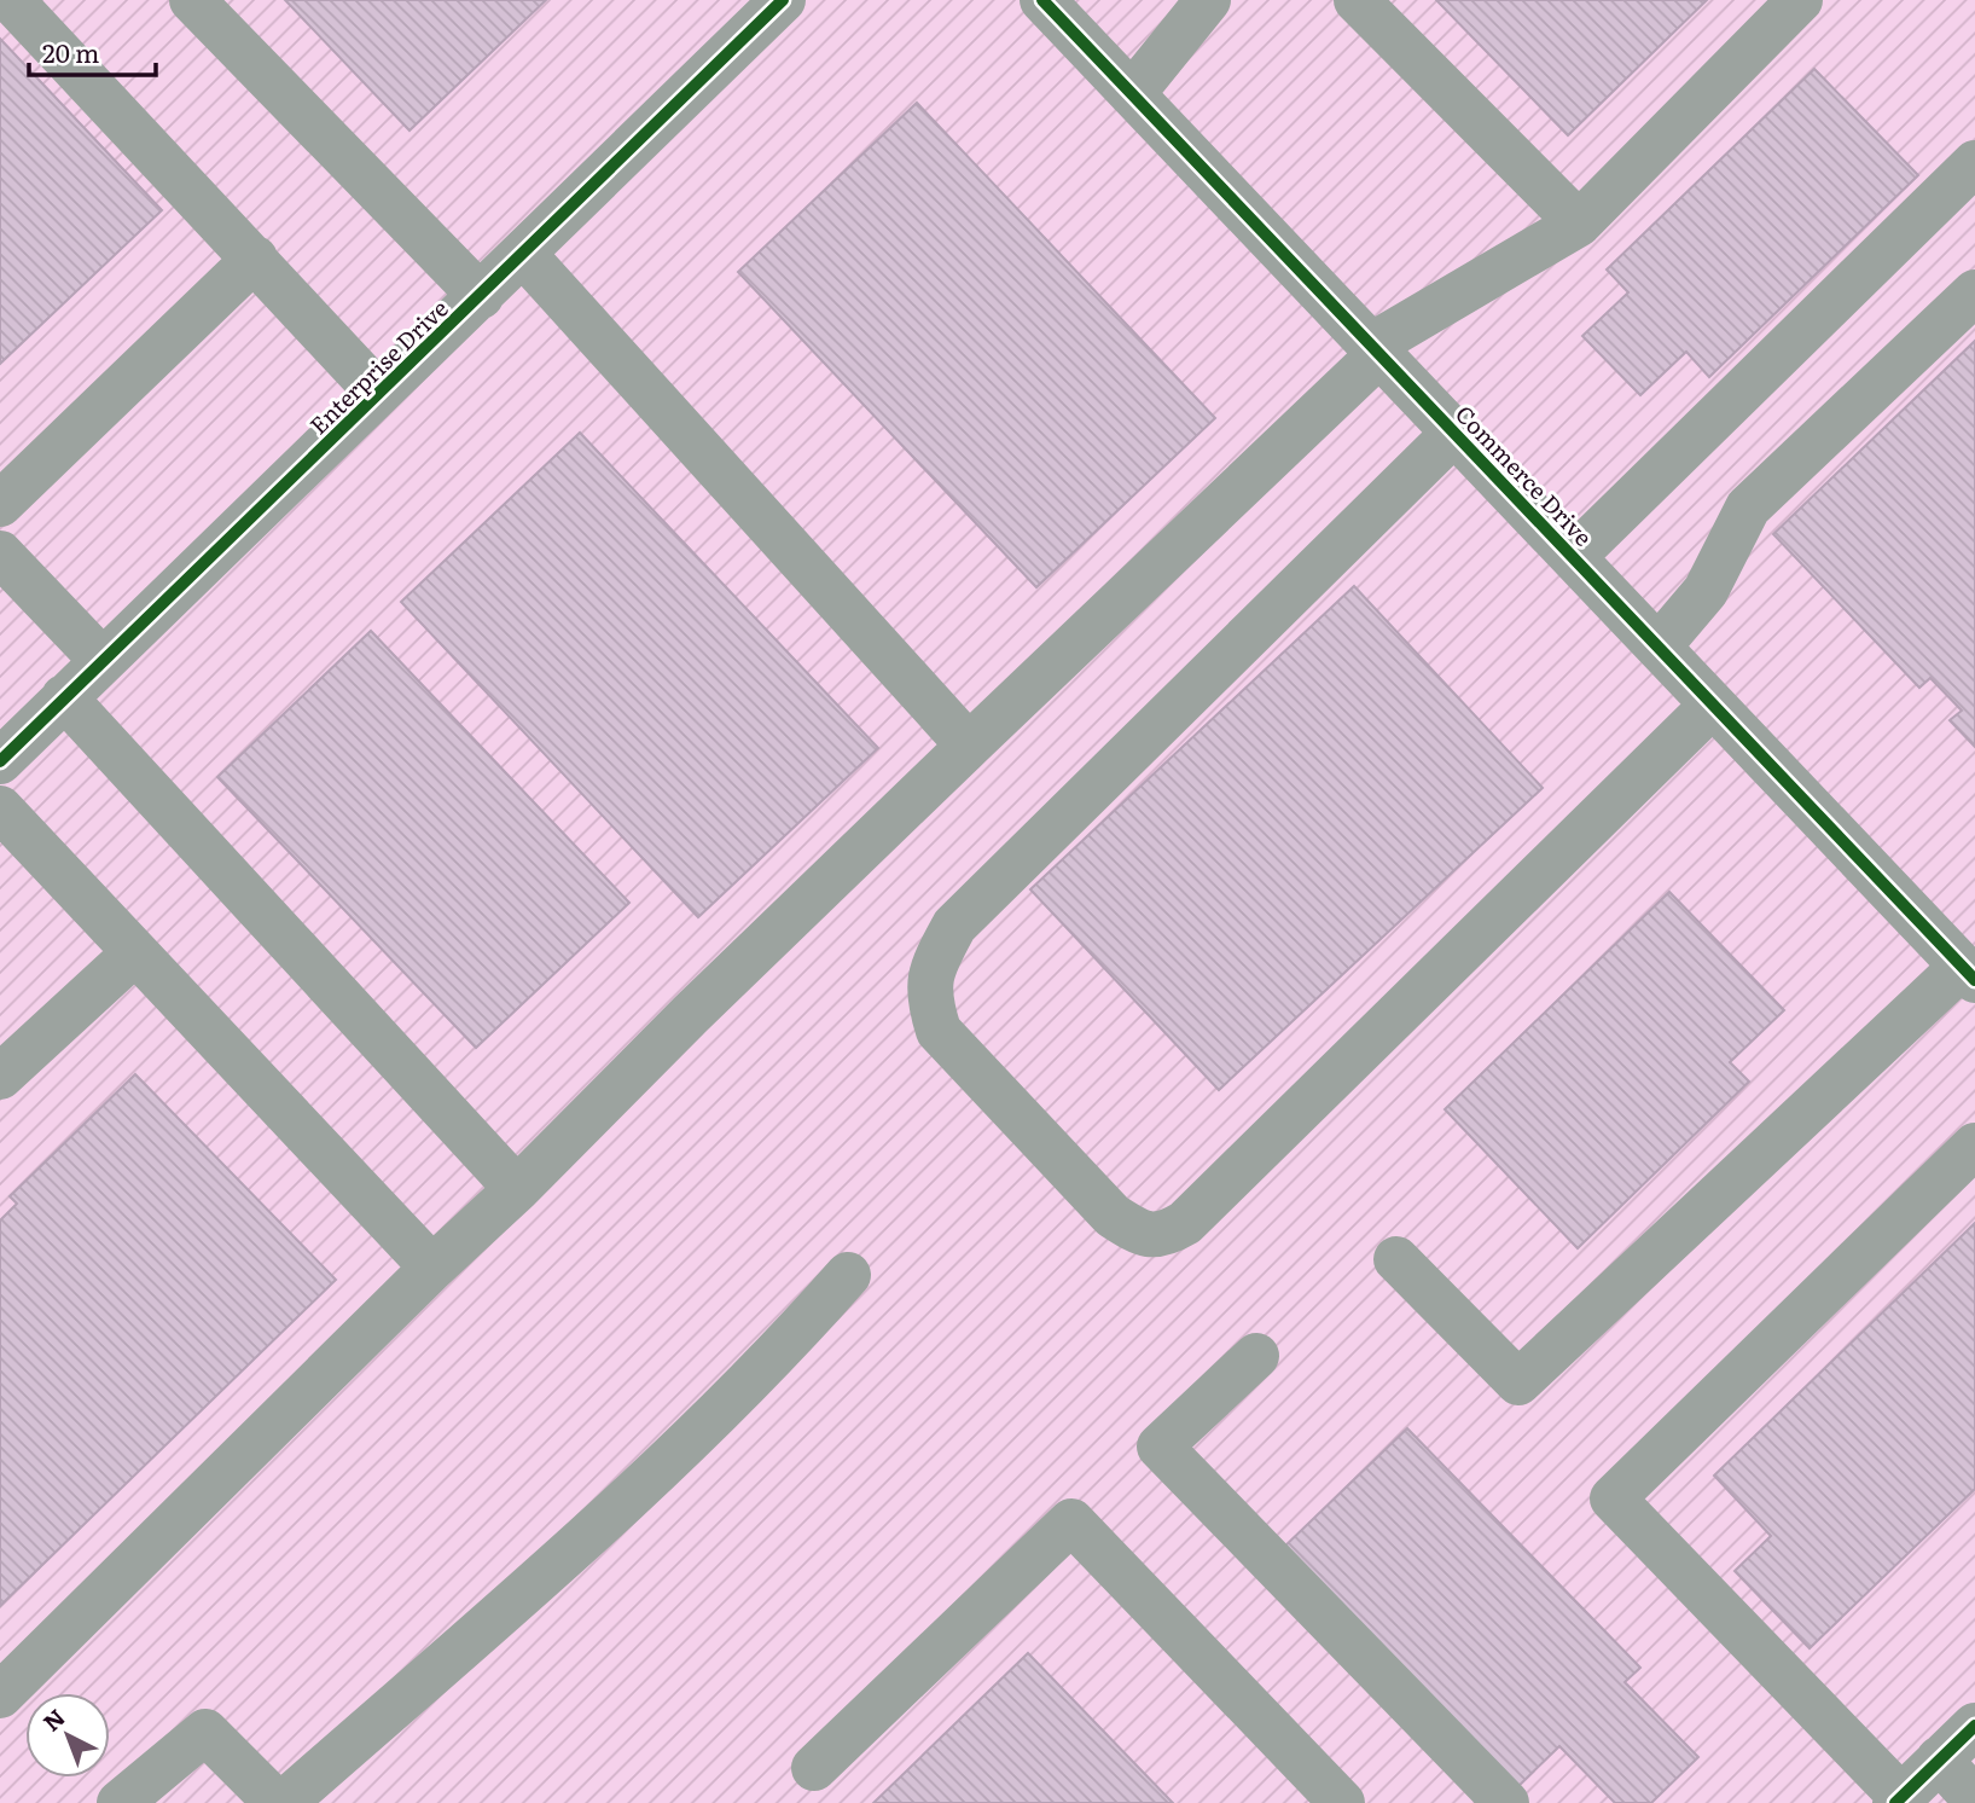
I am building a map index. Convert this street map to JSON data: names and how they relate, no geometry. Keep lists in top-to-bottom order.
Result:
{
  "streets": {
    "street": ["Enterprise Drive", "Commerce Drive"]
  },
  "scale_bar": "20 m",
  "north": "top left"
}
